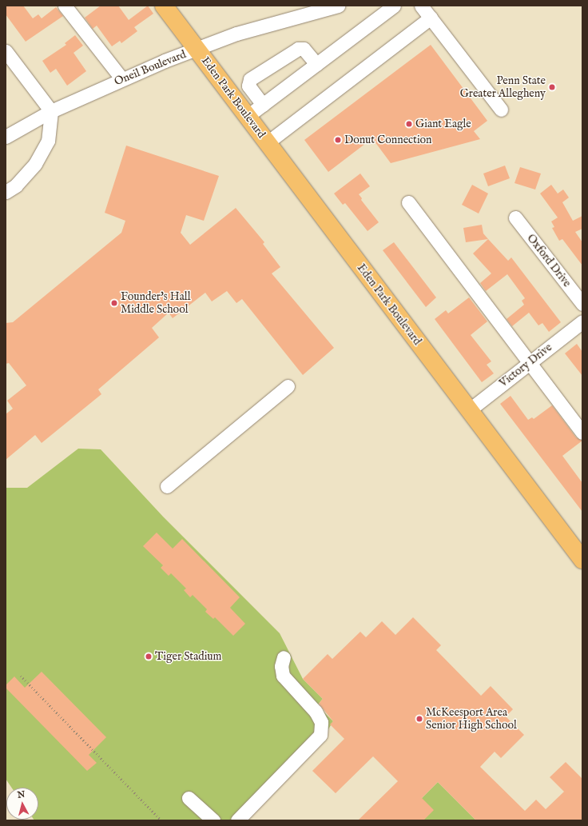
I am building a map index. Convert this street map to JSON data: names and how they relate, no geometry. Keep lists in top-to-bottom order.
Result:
{
  "streets": {
    "main road": ["Eden Park Boulevard"],
    "street": ["Oneil Boulevard", "Oxford Drive", "Victory Drive"]
  },
  "crossings": [
    ["Oneil Boulevard", "Eden Park Boulevard"],
    ["Eden Park Boulevard", "Victory Drive"]
  ],
  "places": [
    "Penn State Greater Allegheny",
    "Giant Eagle",
    "Donut Connection",
    "Founder's Hall Middle School",
    "Tiger Stadium",
    "McKeesport Area Senior High School"
  ],
  "north": "top"
}
